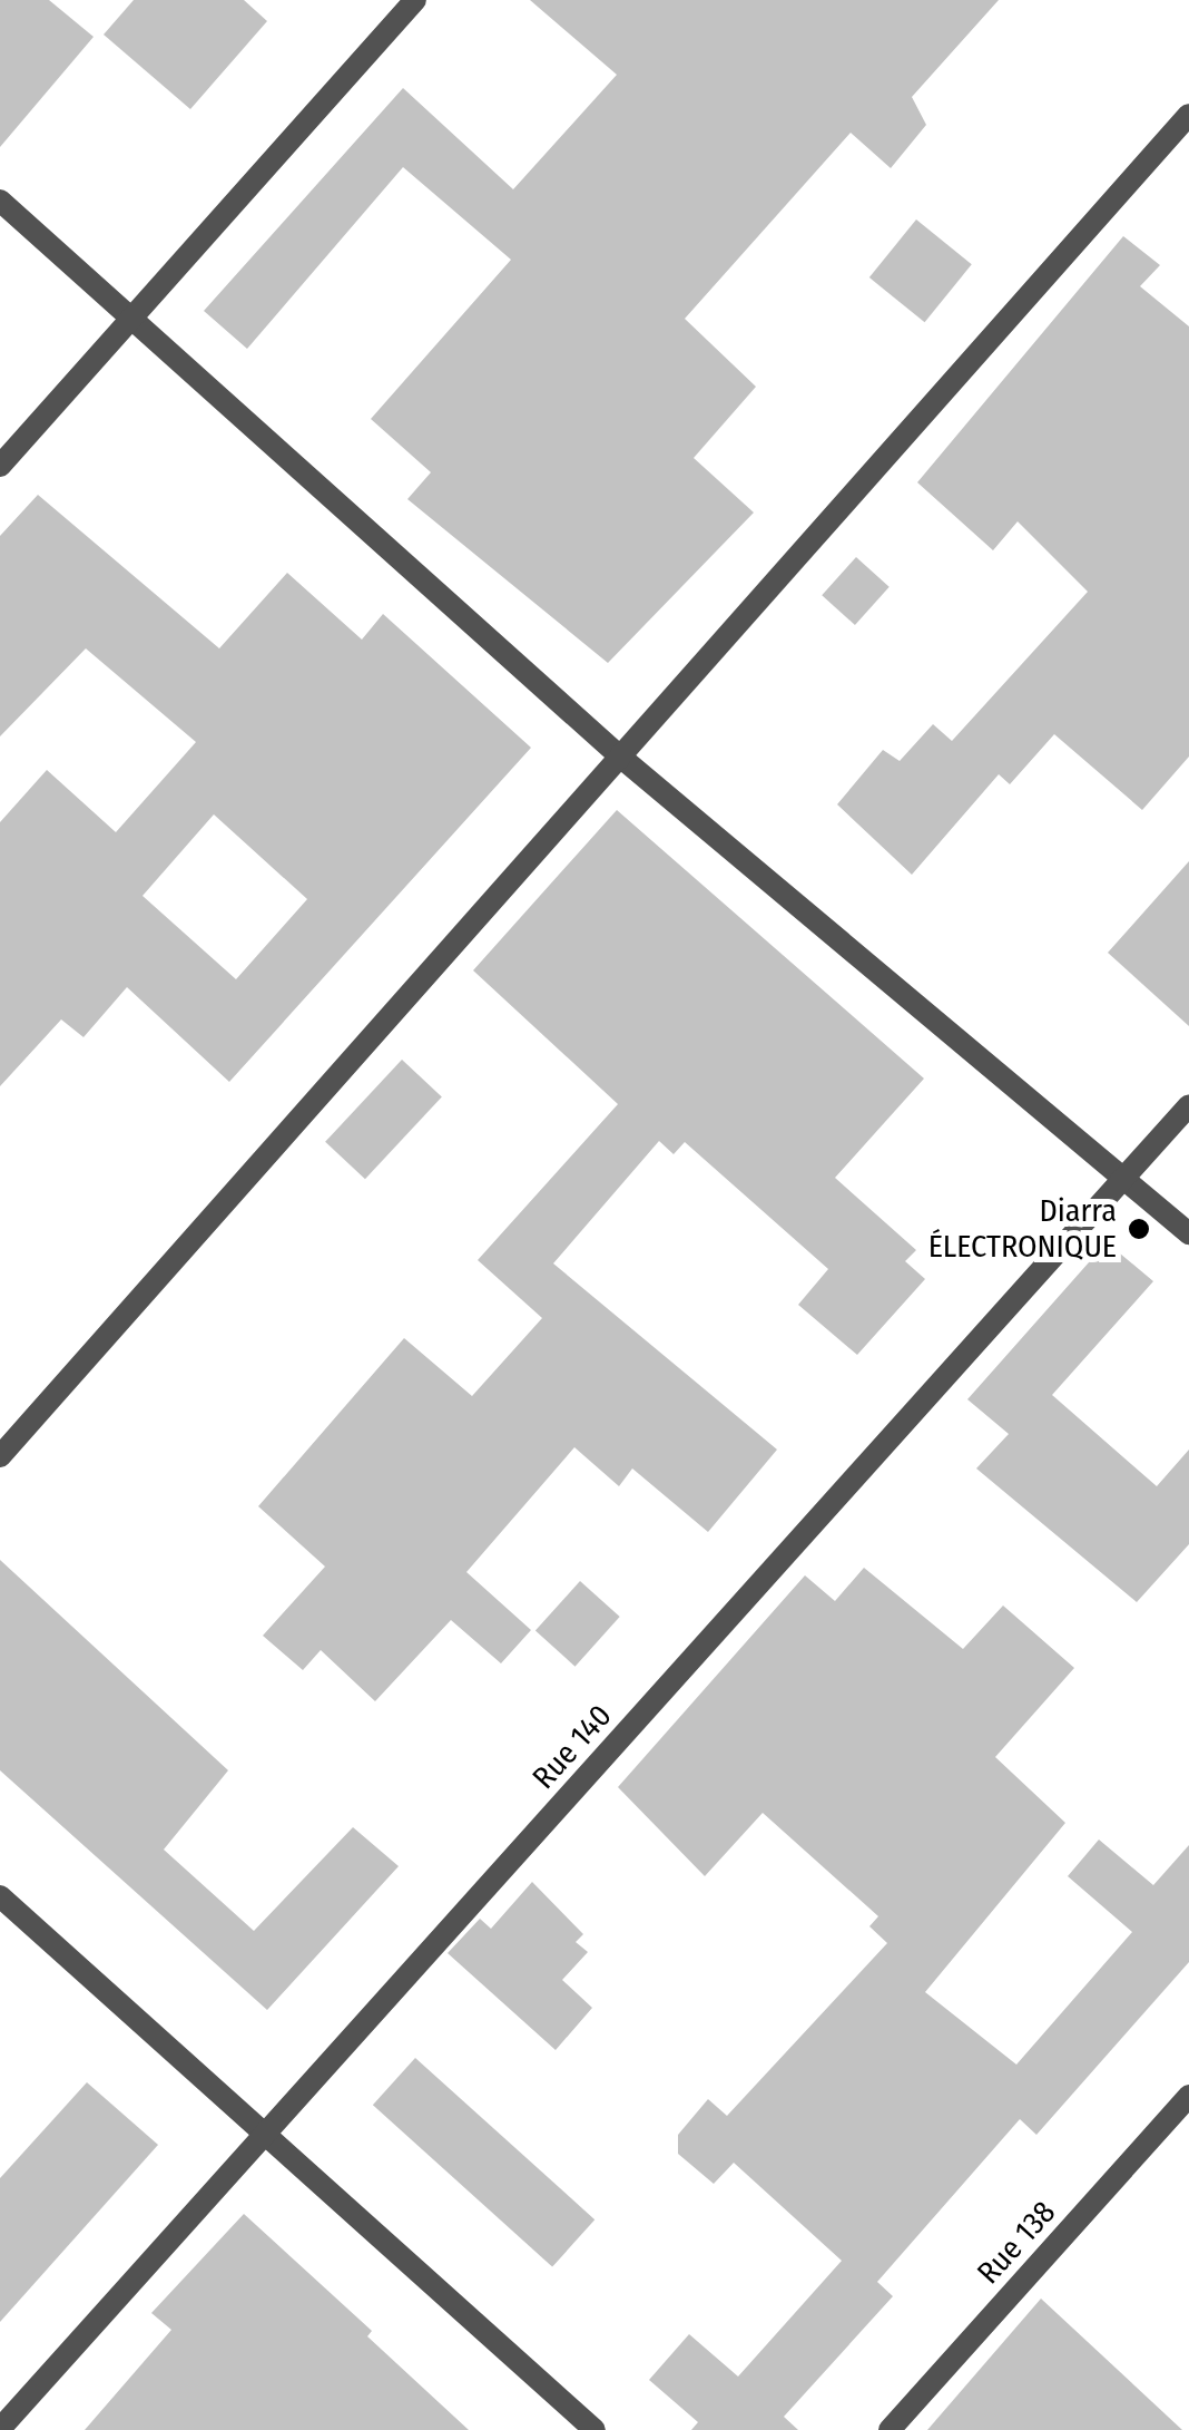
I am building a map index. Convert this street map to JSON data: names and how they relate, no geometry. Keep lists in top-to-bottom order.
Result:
{
  "streets": {
    "street": ["Rue 140", "Rue 138"]
  },
  "places": ["Diarra ÉLECTRONIQUE"]
}
